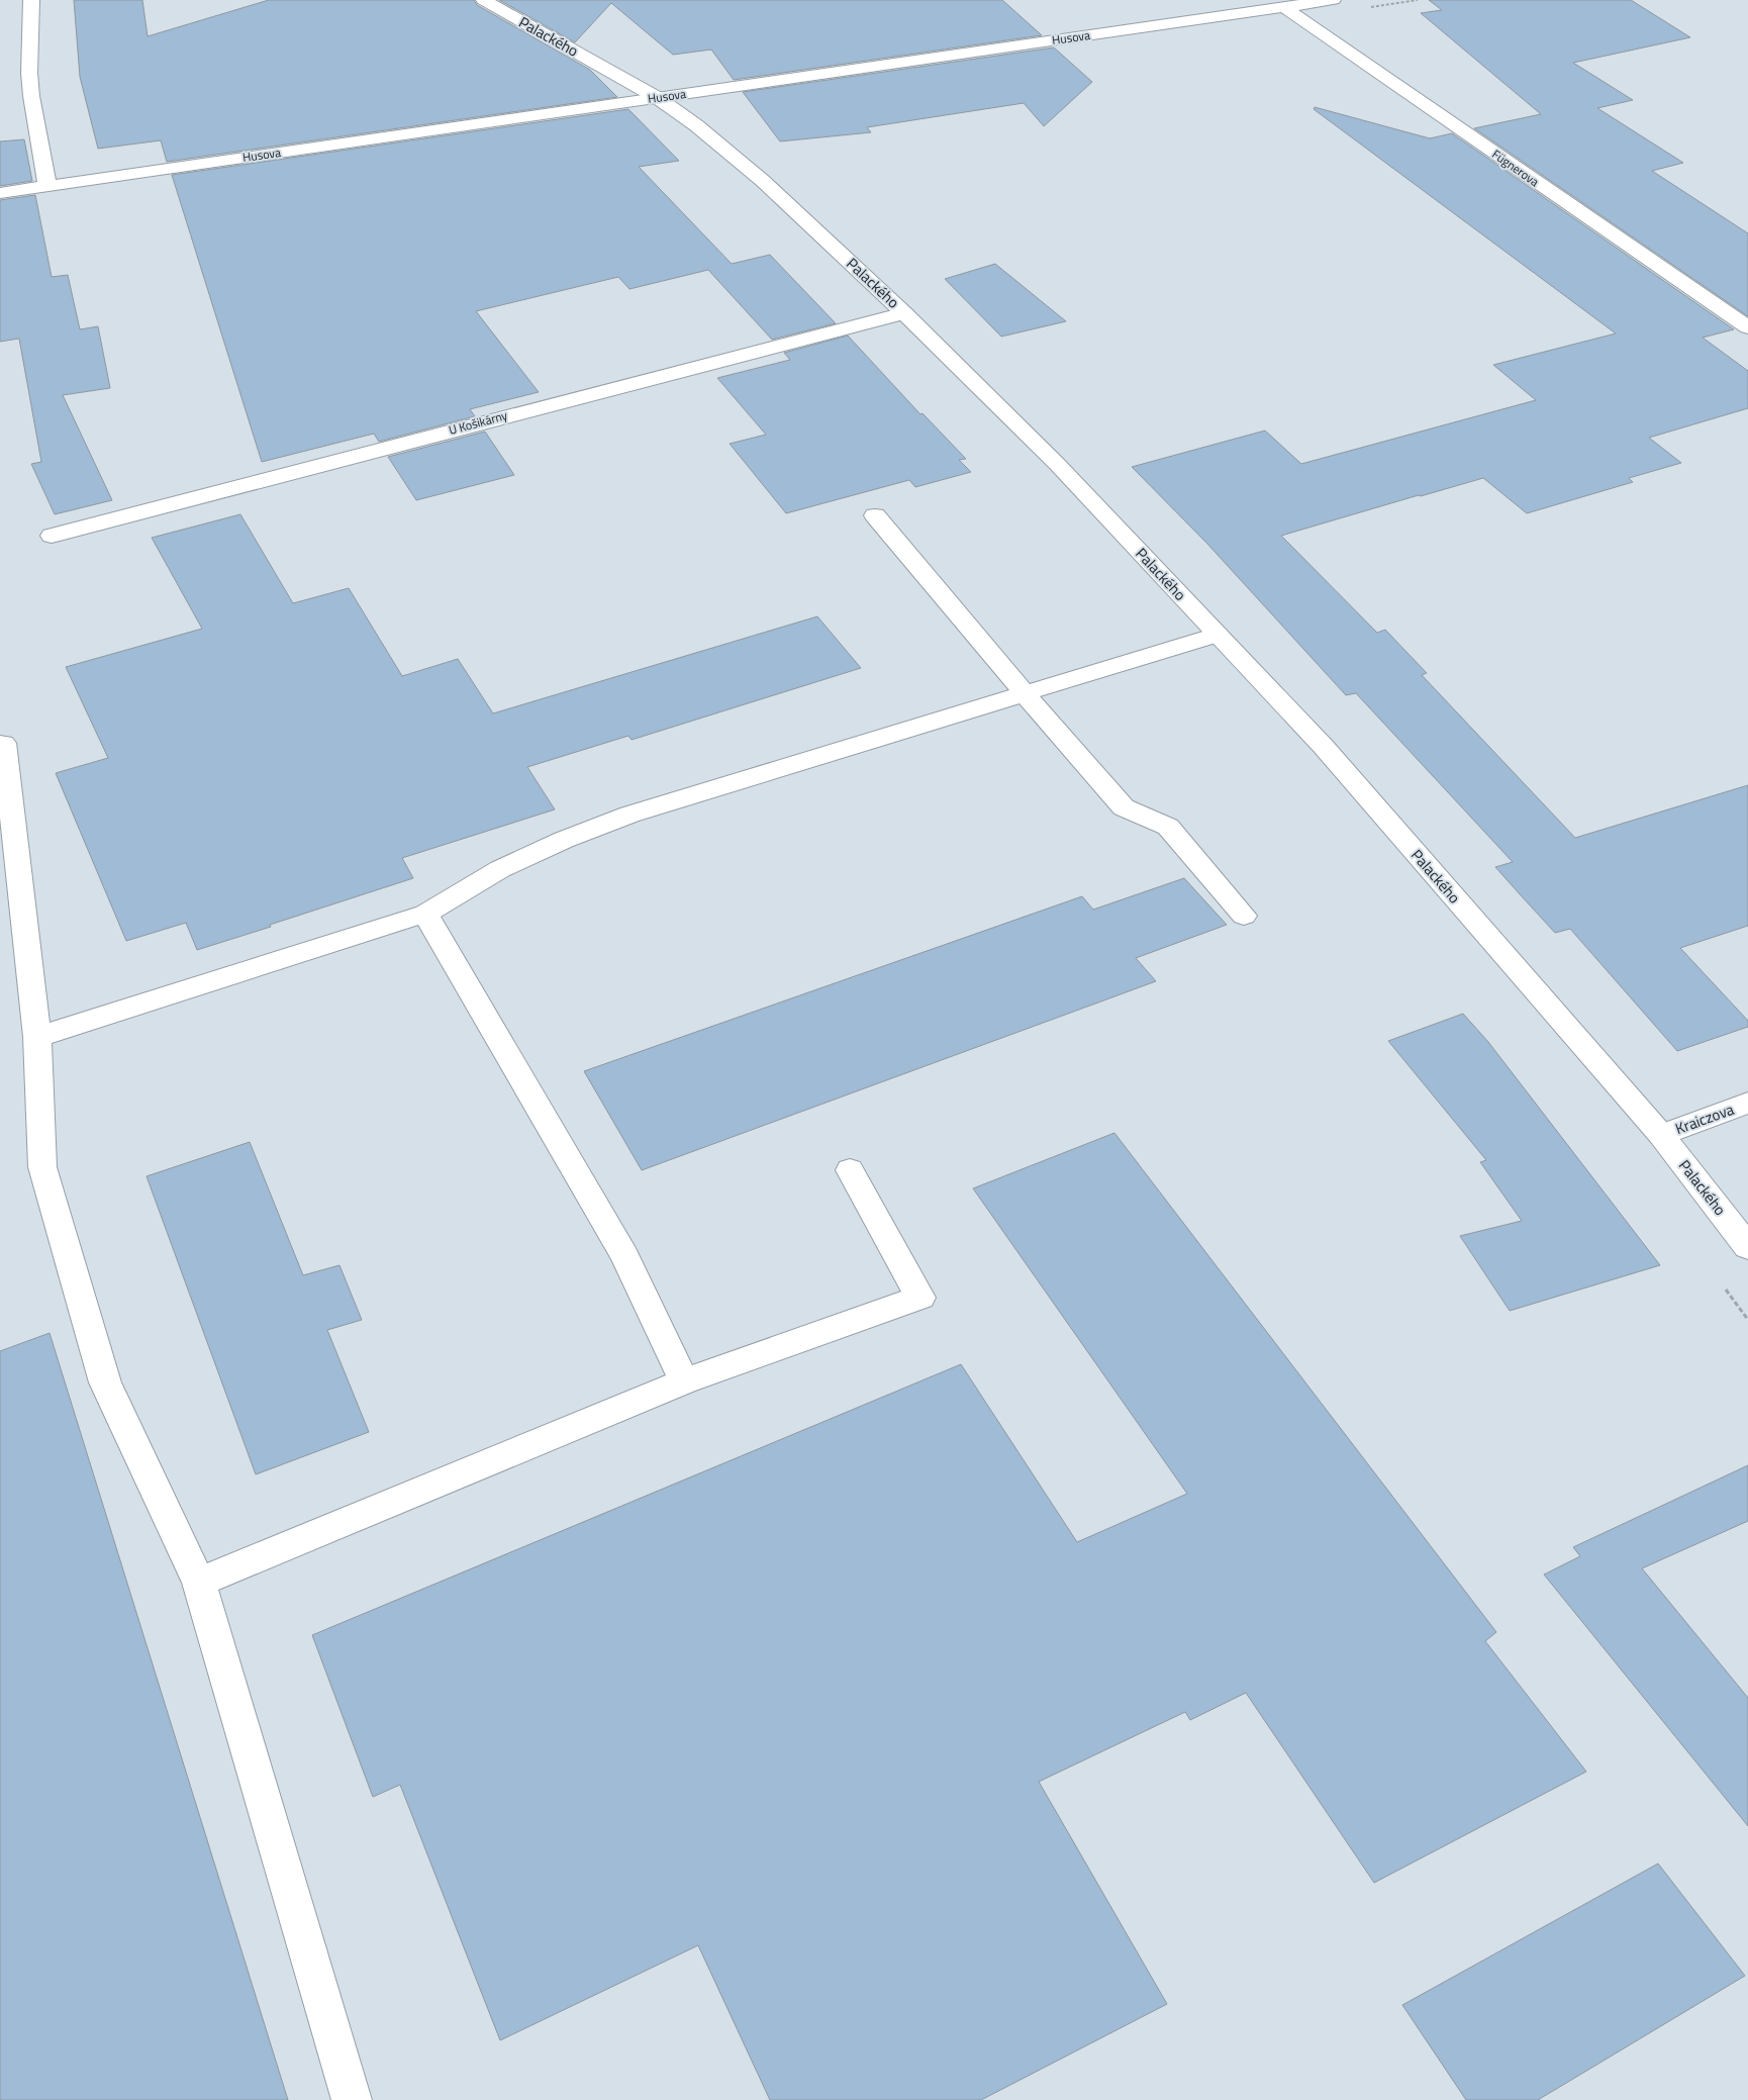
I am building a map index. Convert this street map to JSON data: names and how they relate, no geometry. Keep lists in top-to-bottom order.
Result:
{
  "streets": {
    "street": [
      "Palackého",
      "Husova",
      "Fügnerova",
      "U Košikárny",
      "Kraiczova"
    ]
  },
  "crossings": [
    ["Palackého", "Husova"],
    ["Palackého", "U Košikárny"],
    ["Palackého", "Kraiczova"],
    ["Husova", "Fügnerova"]
  ]
}
